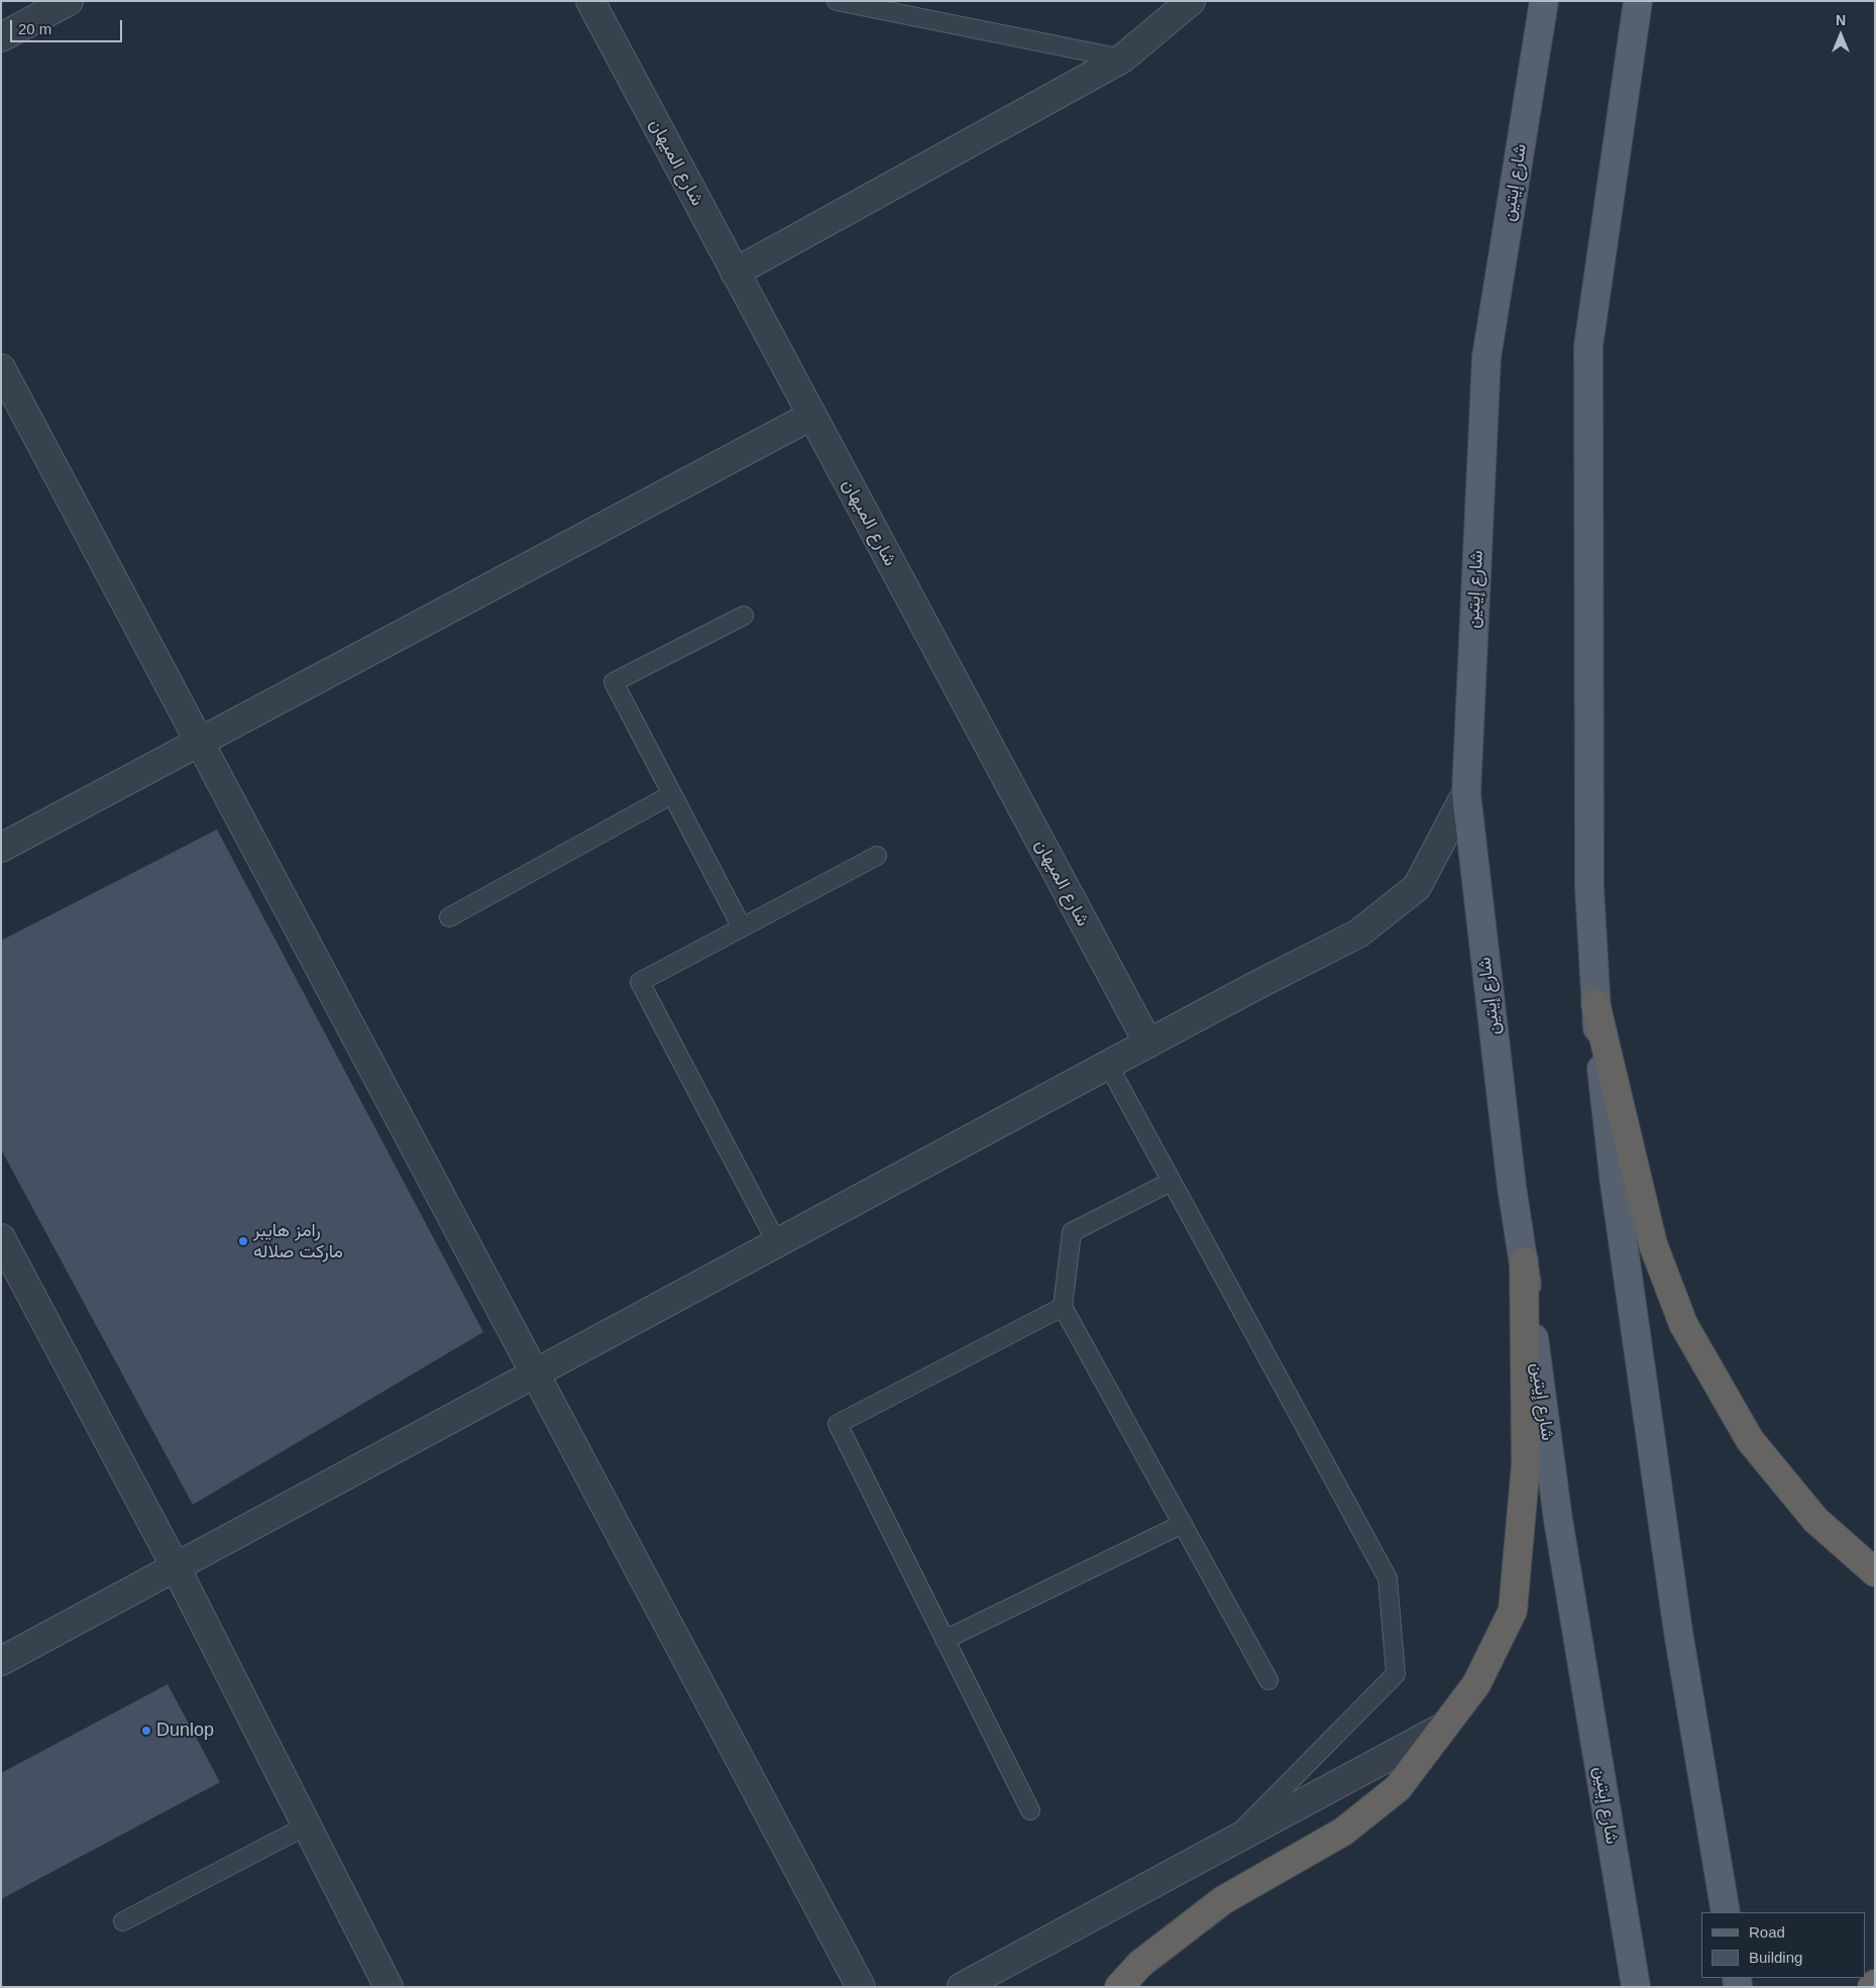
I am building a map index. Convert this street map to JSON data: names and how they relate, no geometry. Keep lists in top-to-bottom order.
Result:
{
  "streets": {
    "main road": ["شارع إيتين"],
    "street": ["شارع الميهان"]
  },
  "places": ["رامز هايبر ماركت صلاله", "Dunlop"],
  "legend": ["Road", "Building"],
  "scale_bar": "20 m",
  "north": "top"
}
